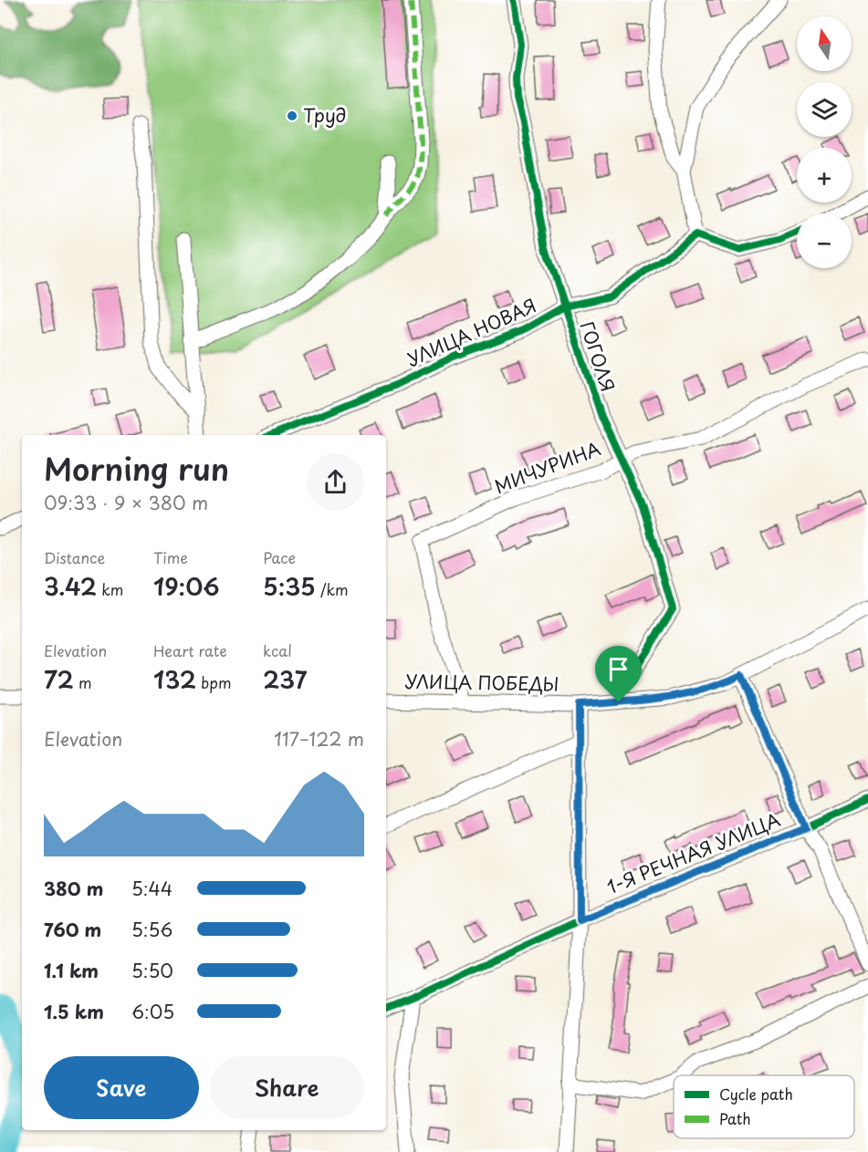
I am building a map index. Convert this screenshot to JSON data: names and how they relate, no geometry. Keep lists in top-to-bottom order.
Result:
{
  "streets": {
    "street": [
      "УЛИЦА НОВАЯ",
      "ГОГОЛЯ",
      "МИЧУРИНА",
      "УЛИЦА ПОБЕДЫ",
      "1-Я РЕЧНАЯ УЛИЦА"
    ]
  },
  "crossings": [
    ["УЛИЦА НОВАЯ", "ГОГОЛЯ"],
    ["ГОГОЛЯ", "МИЧУРИНА"],
    ["ГОГОЛЯ", "УЛИЦА ПОБЕДЫ"],
    ["МИЧУРИНА", "УЛИЦА ПОБЕДЫ"]
  ],
  "places": ["Труд"],
  "legend": ["Cycle path", "Path"],
  "north": "top",
  "page": {
    "map_buttons": ["+", "−"],
    "heading": ["Morning run", "09:33 · 9 × 380 m"],
    "stats": [
      ["Distance", "3.42 km"],
      ["Time", "19:06"],
      ["Pace", "5:35 /km"],
      ["Elevation", "72 m"],
      ["Heart rate", "132 bpm"],
      ["kcal", "237"]
    ],
    "chart": ["Elevation", "117–122 m"],
    "list": [
      {
        "name": "380 m",
        "note": "5:44"
      },
      {
        "name": "760 m",
        "note": "5:56"
      },
      {
        "name": "1.1 km",
        "note": "5:50"
      },
      {
        "name": "1.5 km",
        "note": "6:05"
      }
    ],
    "buttons": ["Save", "Share"]
  }
}
